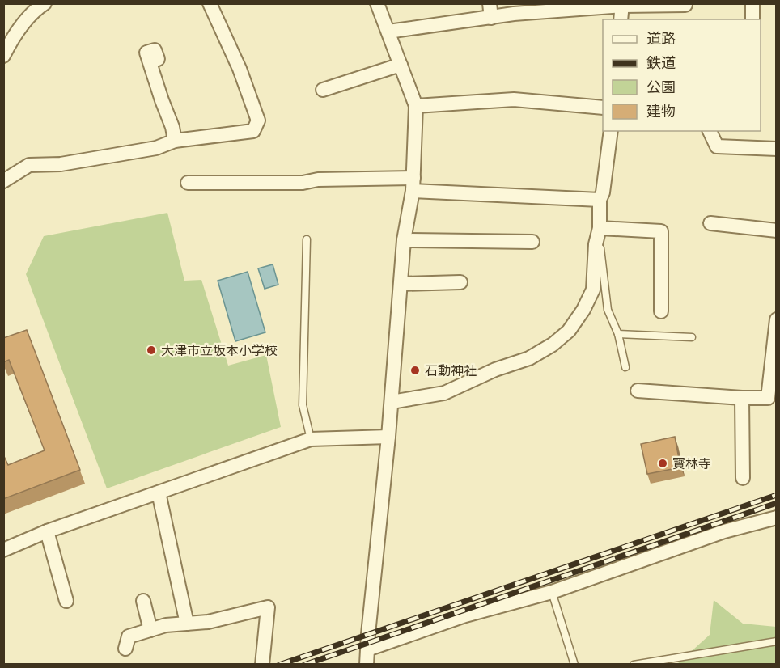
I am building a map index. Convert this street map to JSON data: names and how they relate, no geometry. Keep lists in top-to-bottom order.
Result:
{
  "places": ["大津市立坂本小学校", "石動神社", "寳林寺"],
  "legend": [
    "道路",
    "鉄道",
    "公園",
    "建物"
  ]
}
